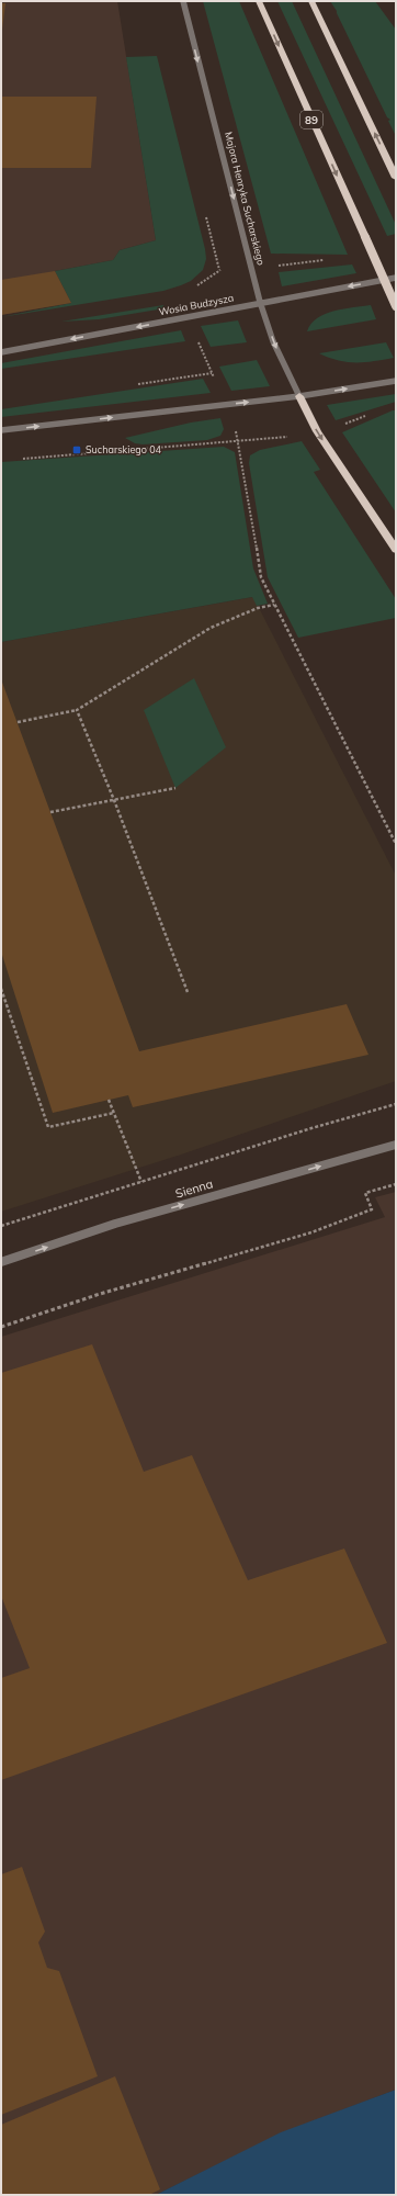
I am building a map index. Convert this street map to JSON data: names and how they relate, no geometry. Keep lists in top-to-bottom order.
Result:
{
  "streets": {
    "highway": ["89"],
    "street": ["Majora Henryka Sucharskiego", "Wosia Budzysza", "Sienna"]
  },
  "crossings": [
    ["Majora Henryka Sucharskiego", "Wosia Budzysza"]
  ],
  "one_way": ["Majora Henryka Sucharskiego", "Wosia Budzysza", "Sienna"],
  "places": {
    "transit": ["Sucharskiego 04"]
  }
}
